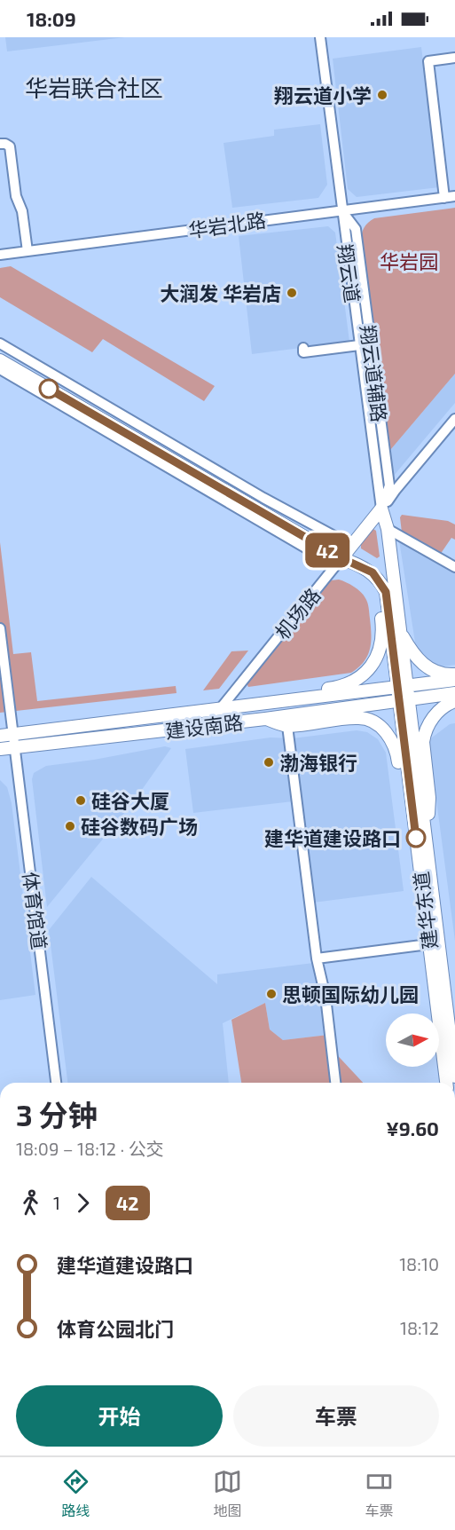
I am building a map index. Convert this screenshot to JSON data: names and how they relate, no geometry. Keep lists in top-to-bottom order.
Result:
{
  "streets": {
    "main road": ["建设南路", "建华东道"],
    "street": [
      "华岩北路",
      "翔云道",
      "翔云道辅路",
      "机场路",
      "体育馆道"
    ]
  },
  "crossings": [
    ["华岩北路", "翔云道"],
    ["华岩北路", "翔云道辅路"],
    ["翔云道", "翔云道辅路"],
    ["机场路", "建设南路"],
    ["建设南路", "体育馆道"],
    ["建设南路", "建华东道"]
  ],
  "districts": ["华岩联合社区"],
  "parks": ["华岩园"],
  "places": [
    "翔云道小学",
    "大润发 华岩店",
    "渤海银行",
    "硅谷大厦",
    "硅谷数码广场",
    "建华道建设路口",
    "思顿国际幼儿园"
  ],
  "lines": ["bus line 42"],
  "north": "right",
  "page": {
    "status": "18:09",
    "on_map": "42",
    "heading": ["3 分钟", "18:09 – 18:12 · 公交", "¥9.60"],
    "legs": ["1", "42"],
    "list": [
      {
        "name": "建华道建设路口",
        "value": "18:10"
      },
      {
        "name": "体育公园北门",
        "value": "18:12"
      }
    ],
    "buttons": ["开始", "车票"],
    "tabs": ["路线", "地图", "车票"]
  }
}
